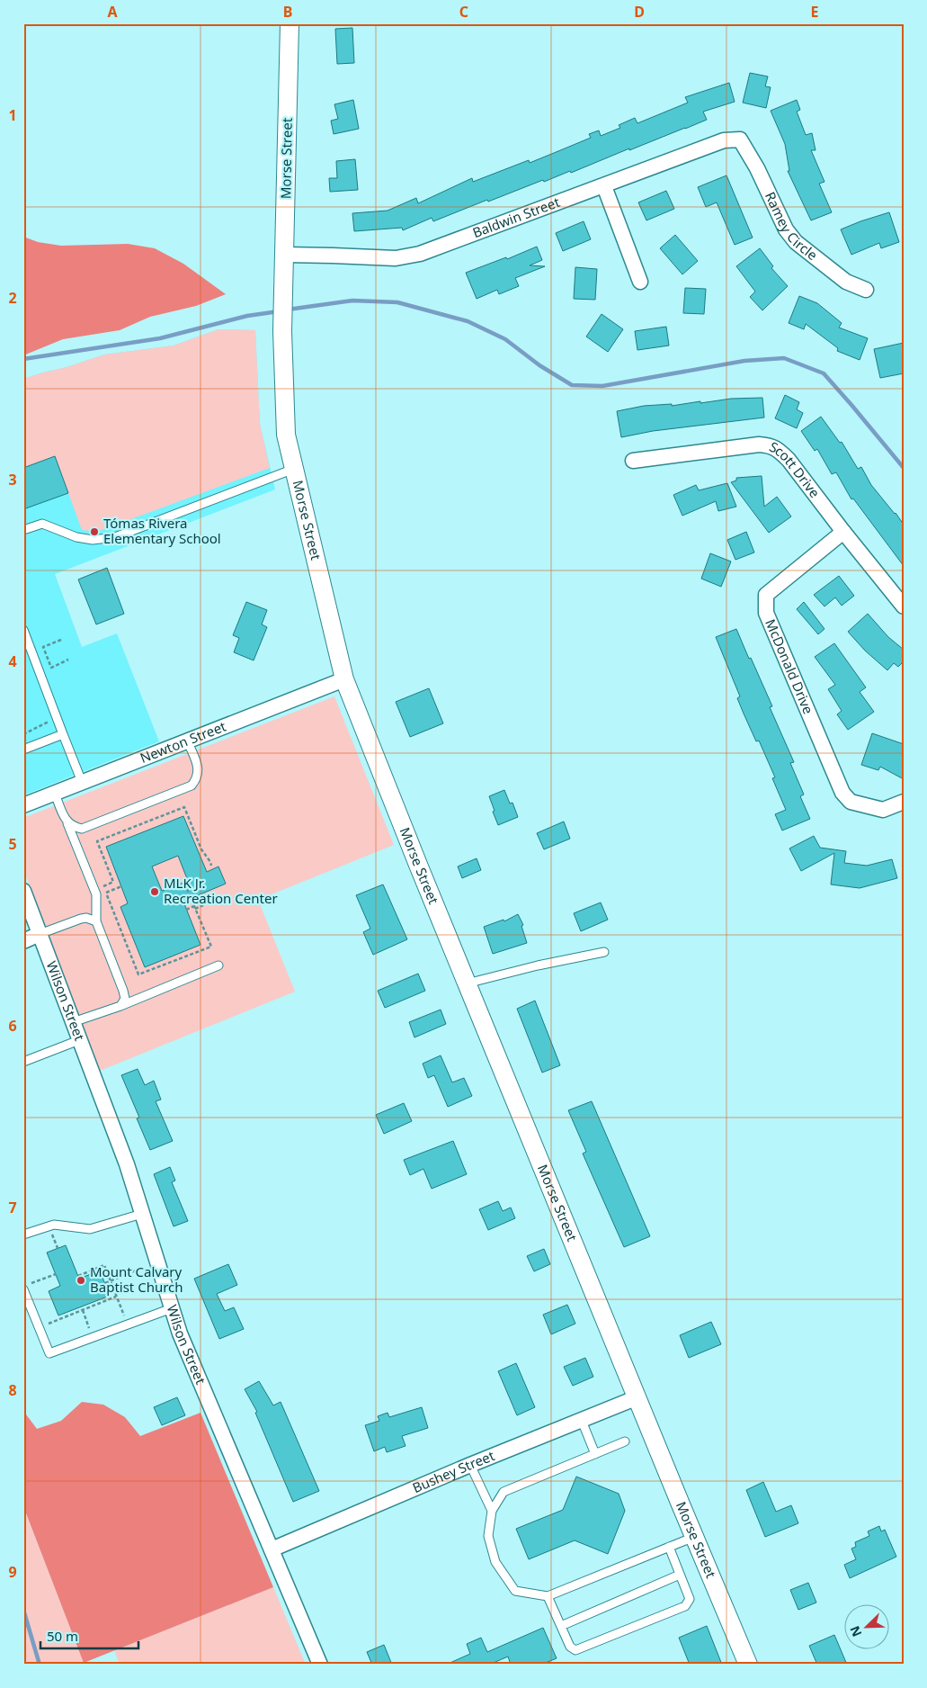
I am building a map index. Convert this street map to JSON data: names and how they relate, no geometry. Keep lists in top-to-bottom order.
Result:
{
  "streets": {
    "street": [
      "Morse Street",
      "Baldwin Street",
      "Ramey Circle",
      "Scott Drive",
      "McDonald Drive",
      "Newton Street",
      "Wilson Street",
      "Bushey Street"
    ]
  },
  "crossings": [
    ["Morse Street", "Baldwin Street"],
    ["Morse Street", "Newton Street"],
    ["Morse Street", "Bushey Street"],
    ["Baldwin Street", "Ramey Circle"],
    ["Scott Drive", "McDonald Drive"],
    ["Wilson Street", "Bushey Street"]
  ],
  "places": ["Tómas Rivera Elementary School", "MLK Jr. Recreation Center", "Mount Calvary Baptist Church"],
  "scale_bar": "50 m",
  "north": "bottom left",
  "grid": {
    "columns": [
      "A",
      "B",
      "C",
      "D",
      "E"
    ],
    "rows": [
      "1",
      "2",
      "3",
      "4",
      "5",
      "6",
      "7",
      "8",
      "9"
    ]
  }
}
